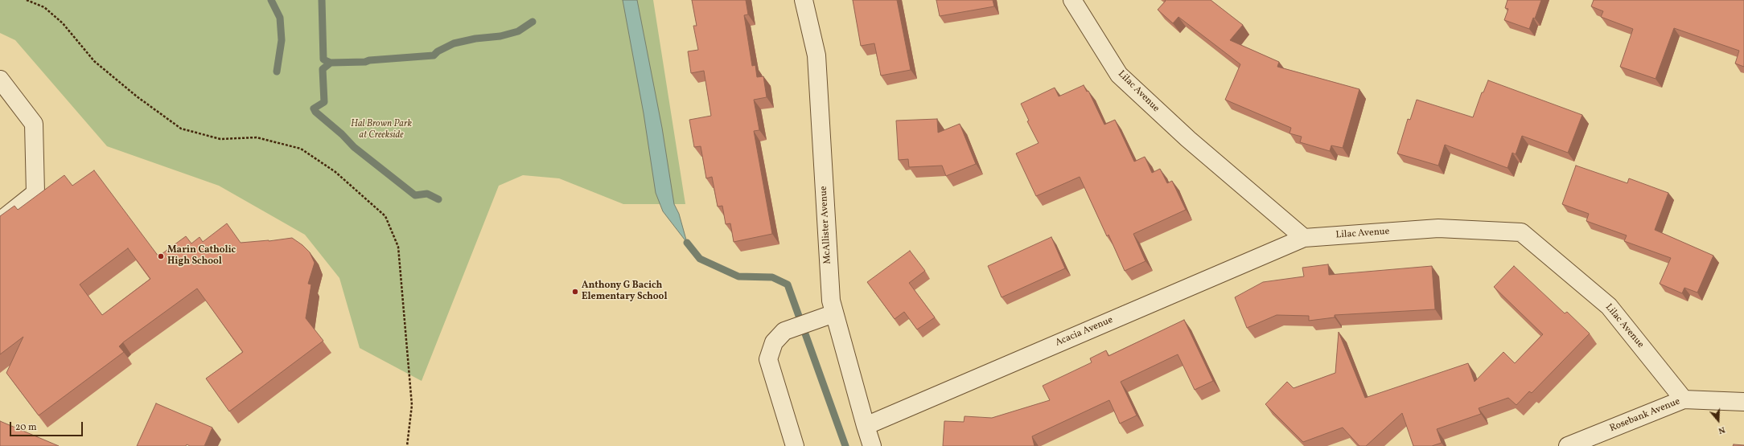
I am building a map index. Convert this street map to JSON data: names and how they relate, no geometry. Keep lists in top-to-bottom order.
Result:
{
  "streets": {
    "street": [
      "Lilac Avenue",
      "McAllister Avenue",
      "Acacia Avenue",
      "Rosebank Avenue"
    ]
  },
  "crossings": [
    ["Lilac Avenue", "Acacia Avenue"],
    ["Lilac Avenue", "Rosebank Avenue"],
    ["McAllister Avenue", "Acacia Avenue"]
  ],
  "parks": ["Hal Brown Park at Creekside"],
  "places": ["Marin Catholic High School", "Anthony G Bacich Elementary School"],
  "scale_bar": "20 m",
  "north": "bottom"
}
